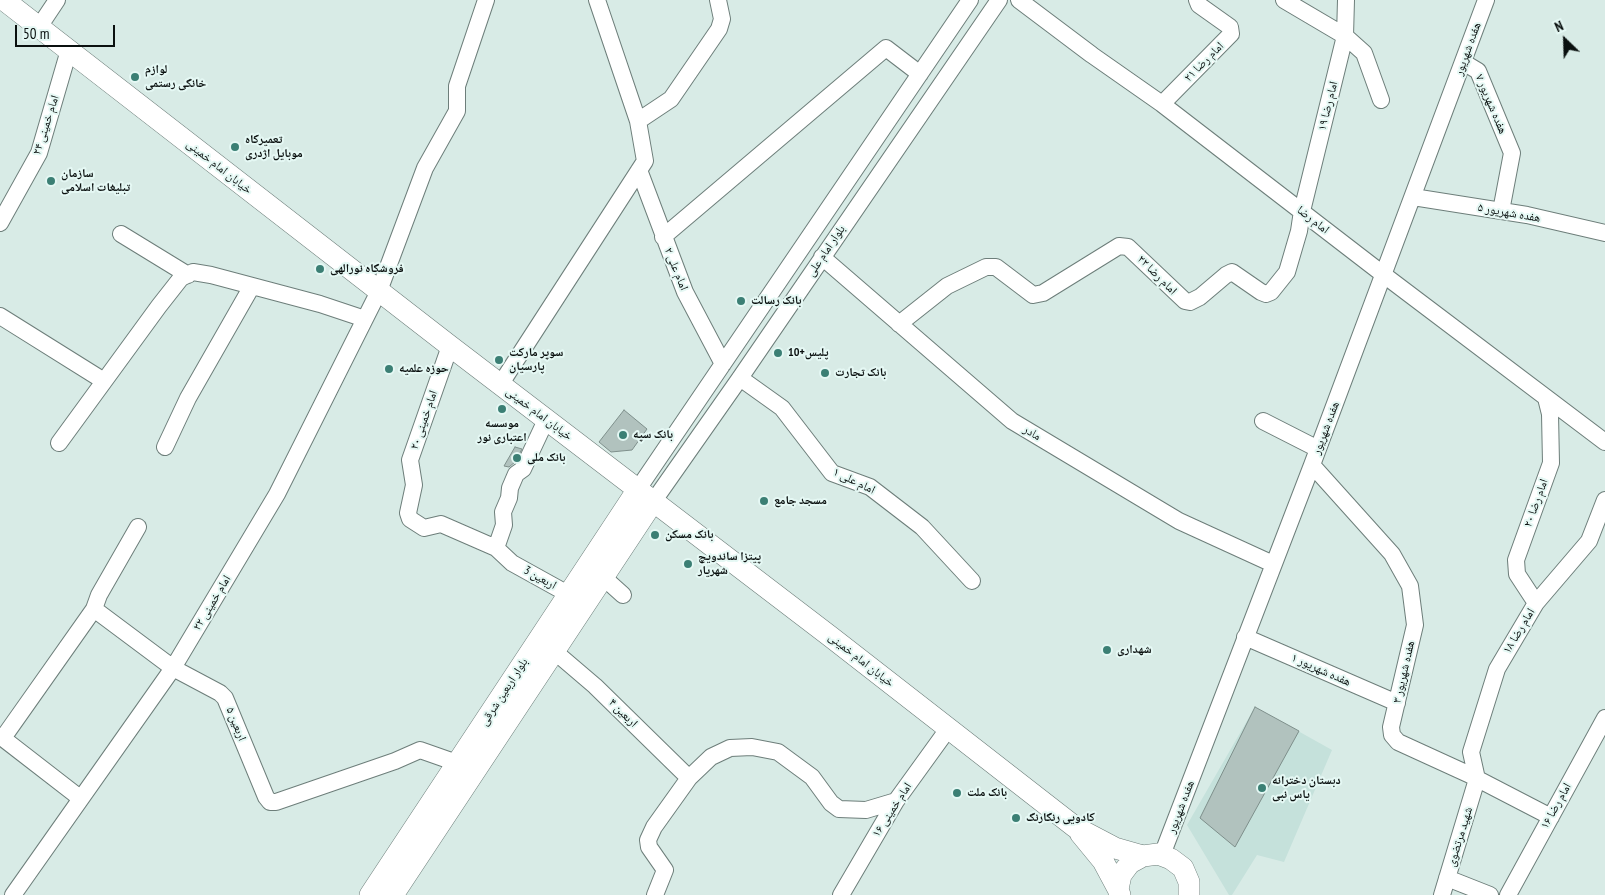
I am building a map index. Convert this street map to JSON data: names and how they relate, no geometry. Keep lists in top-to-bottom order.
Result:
{
  "streets": {
    "main road": ["خیابان امام خمینی", "بلوار اربعین شرقی"],
    "street": [
      "هفده شهریور",
      "امام رضا ۲۱",
      "هفده شهریور ۷",
      "امام رضا ۱۹",
      "امام خمینی ۲۴",
      "هفده شهریور ۵",
      "امام رضا",
      "بلوار امام علی",
      "امام علی ۲",
      "امام رضا ۲۲",
      "امام خمینی ۲۰",
      "مادر",
      "امام علی ۱",
      "امام رضا ۲۰",
      "اربعین 3",
      "امام خمینی ۲۲",
      "امام رضا ۱۸",
      "هفده شهریور ۱",
      "هفده شهریور ۳",
      "اربعین ۴",
      "اربعین ۵",
      "امام رضا ۱۶",
      "امام خمینی ۱۶",
      "شهید مرتضوی"
    ]
  },
  "crossings": [
    ["هفده شهریور", "هفده شهریور ۷"],
    ["هفده شهریور", "هفده شهریور ۵"],
    ["هفده شهریور", "امام رضا"],
    ["هفده شهریور", "مادر"],
    ["هفده شهریور", "هفده شهریور ۱"],
    ["هفده شهریور", "هفده شهریور ۳"],
    ["امام رضا ۲۱", "امام رضا"],
    ["هفده شهریور ۷", "هفده شهریور ۵"],
    ["امام رضا ۱۹", "امام رضا"],
    ["امام رضا ۱۹", "امام رضا ۲۲"],
    ["امام خمینی ۲۴", "خیابان امام خمینی"],
    ["خیابان امام خمینی", "بلوار امام علی"],
    ["خیابان امام خمینی", "امام خمینی ۲۰"],
    ["خیابان امام خمینی", "امام خمینی ۲۲"],
    ["خیابان امام خمینی", "بلوار اربعین شرقی"],
    ["خیابان امام خمینی", "امام خمینی ۱۶"],
    ["امام رضا", "امام رضا ۲۲"],
    ["امام رضا", "امام رضا ۲۰"],
    ["بلوار امام علی", "امام علی ۲"],
    ["بلوار امام علی", "مادر"],
    ["بلوار امام علی", "امام علی ۱"],
    ["بلوار امام علی", "بلوار اربعین شرقی"],
    ["امام رضا ۲۲", "مادر"],
    ["امام خمینی ۲۰", "اربعین 3"],
    ["امام رضا ۲۰", "امام رضا ۱۸"],
    ["اربعین 3", "بلوار اربعین شرقی"],
    ["امام خمینی ۲۲", "اربعین ۵"],
    ["امام رضا ۱۸", "هفده شهریور ۳"],
    ["امام رضا ۱۸", "شهید مرتضوی"],
    ["هفده شهریور ۱", "هفده شهریور ۳"],
    ["هفده شهریور ۳", "امام رضا ۱۶"],
    ["هفده شهریور ۳", "شهید مرتضوی"],
    ["بلوار اربعین شرقی", "اربعین ۴"],
    ["بلوار اربعین شرقی", "اربعین ۵"]
  ],
  "places": [
    "لوازم خانگی رستمی",
    "تعمیرگاه موبایل اژدری",
    "سازمان تبلیغات اسلامی",
    "فروشگاه نورالهی",
    "بانک رسالت",
    "پلیس+10",
    "سوپر مارکت پارسیان",
    "حوزه علمیه",
    "بانک تجارت",
    "موسسه اعتباری نور",
    "بانک سپه",
    "بانک ملی",
    "مسجد جامع",
    "بانک مسکن",
    "پیتزا ساندویچ شهریار",
    "شهداری",
    "دبستان دخترانه یاس نبی",
    "بانک ملت",
    "کادویی رنگارنگ"
  ],
  "scale_bar": "50 m",
  "north": "top left"
}
